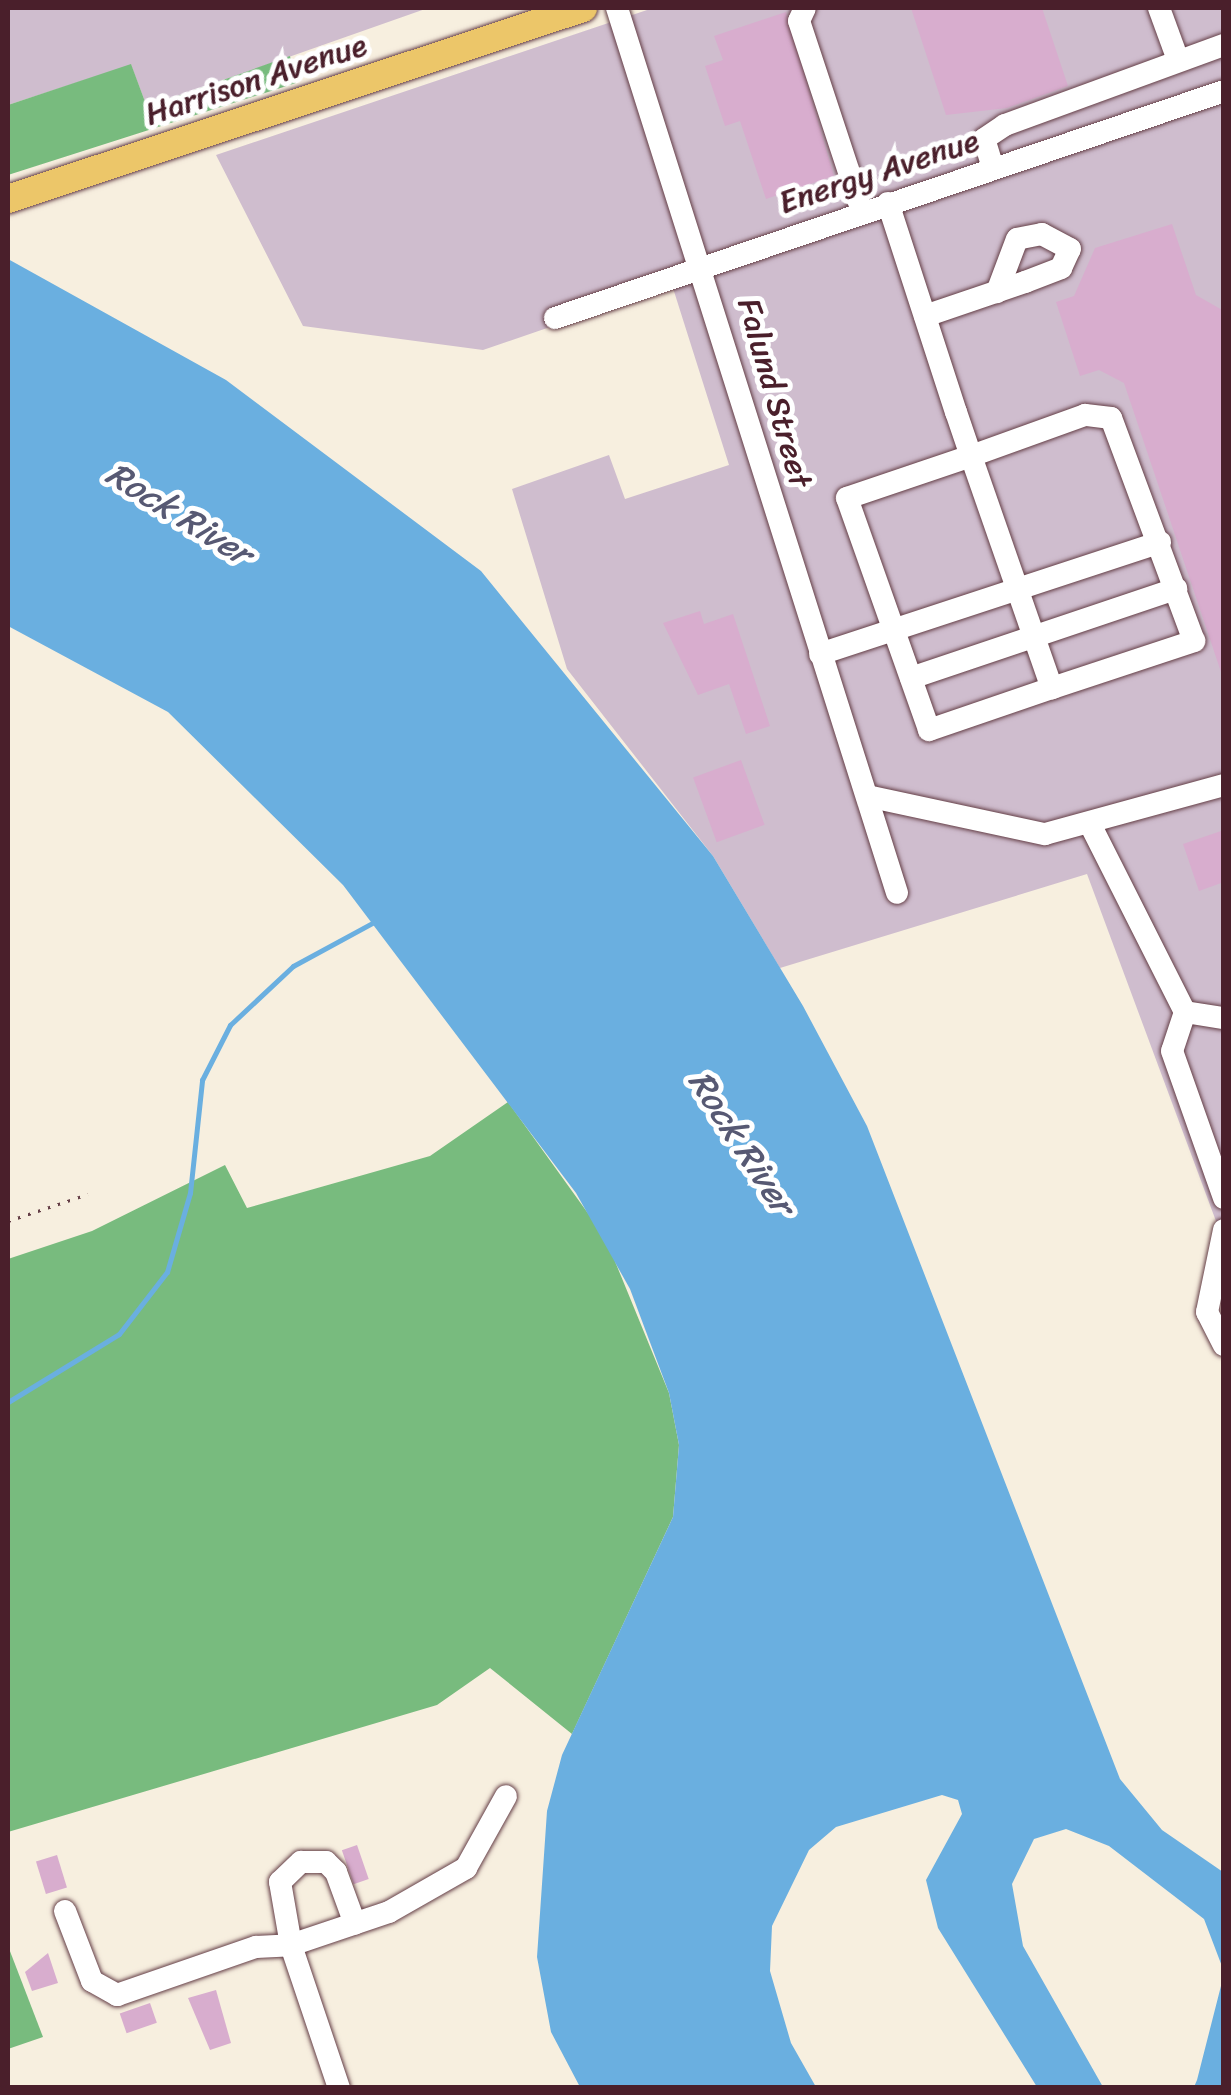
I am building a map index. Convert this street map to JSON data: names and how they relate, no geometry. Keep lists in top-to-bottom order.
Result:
{
  "streets": {
    "main road": ["Harrison Avenue"],
    "street": ["Energy Avenue", "Falund Street"]
  },
  "crossings": [
    ["Energy Avenue", "Falund Street"]
  ],
  "water": ["Rock River"]
}
